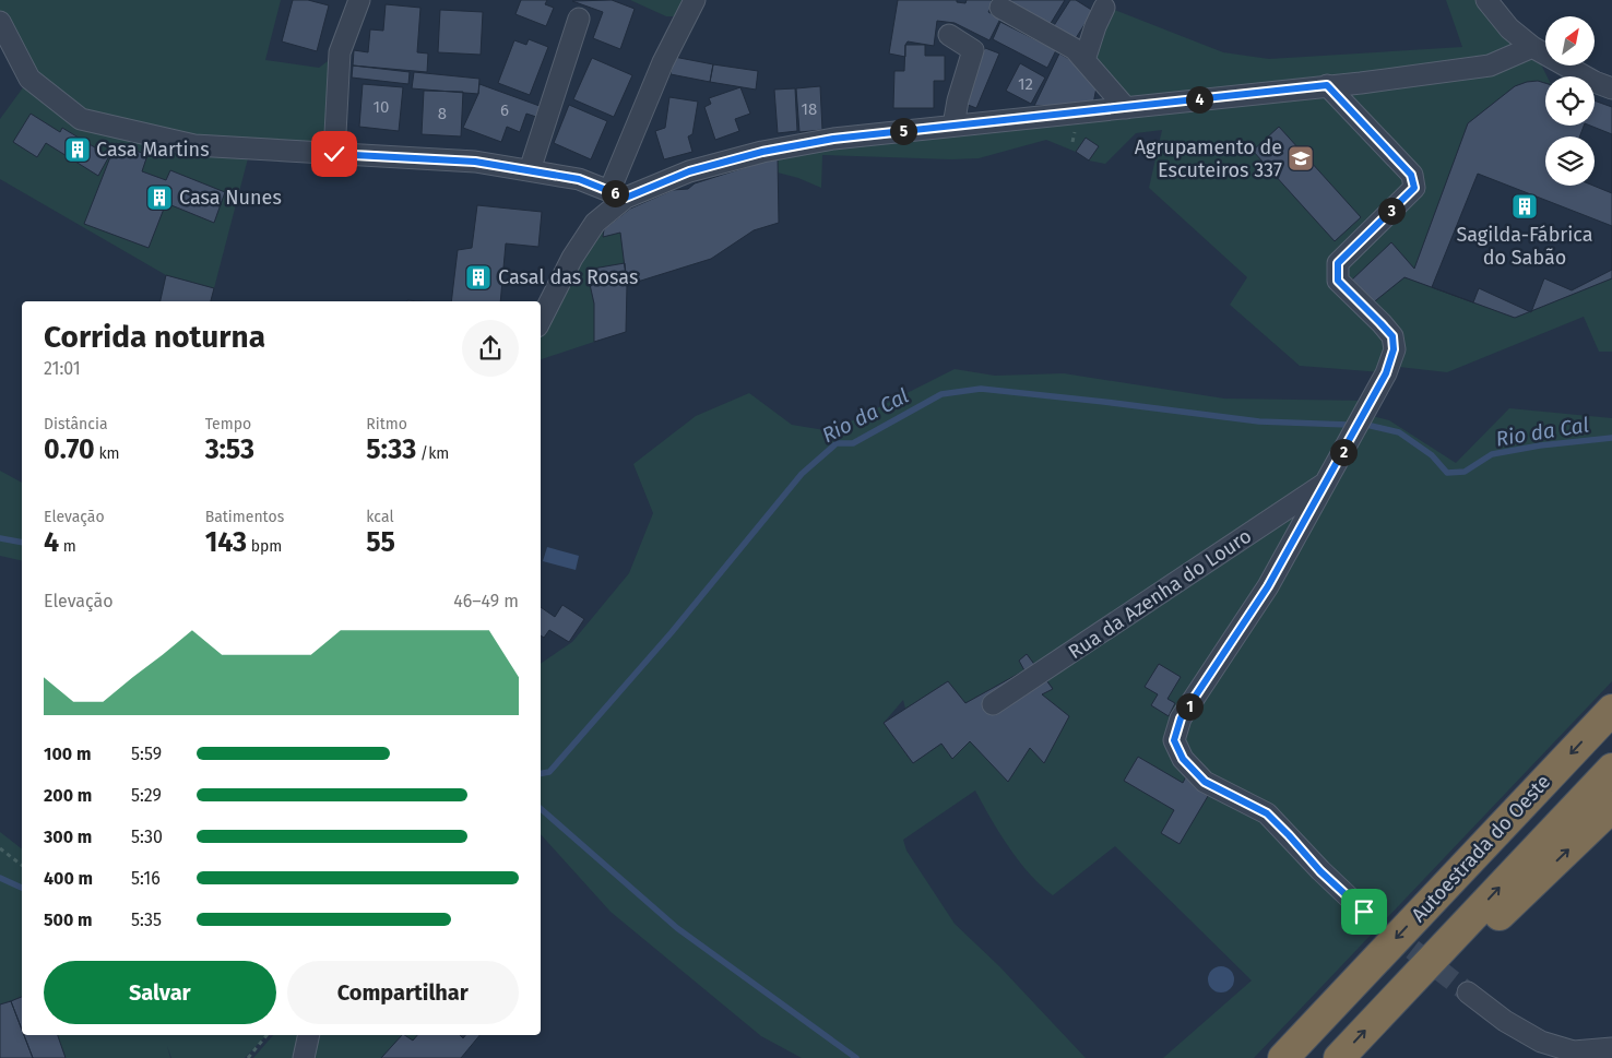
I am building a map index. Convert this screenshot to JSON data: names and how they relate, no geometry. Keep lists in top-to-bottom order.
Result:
{
  "streets": {
    "highway": ["Autoestrada do Oeste"],
    "street": ["Rua da Azenha do Louro"]
  },
  "water": ["Rio da Cal"],
  "places": {
    "building": [
      "Casa Martins",
      "Casa Nunes",
      "Sagilda-Fábrica do Sabão",
      "Casal das Rosas"
    ],
    "school or university": ["Agrupamento de Escuteiros 337"]
  },
  "house_numbers": [
    "12",
    "10",
    "18",
    "6",
    "8"
  ],
  "north": "top right",
  "page": {
    "pins": [
      "4",
      "5",
      "6",
      "3",
      "2",
      "1"
    ],
    "heading": ["Corrida noturna", "21:01"],
    "stats": [
      ["Distância", "0.70 km"],
      ["Tempo", "3:53"],
      ["Ritmo", "5:33 /km"],
      ["Elevação", "4 m"],
      ["Batimentos", "143 bpm"],
      ["kcal", "55"]
    ],
    "chart": ["Elevação", "46–49 m"],
    "list": [
      {
        "name": "100 m",
        "note": "5:59"
      },
      {
        "name": "200 m",
        "note": "5:29"
      },
      {
        "name": "300 m",
        "note": "5:30"
      },
      {
        "name": "400 m",
        "note": "5:16"
      },
      {
        "name": "500 m",
        "note": "5:35"
      }
    ],
    "buttons": ["Salvar", "Compartilhar"]
  }
}
